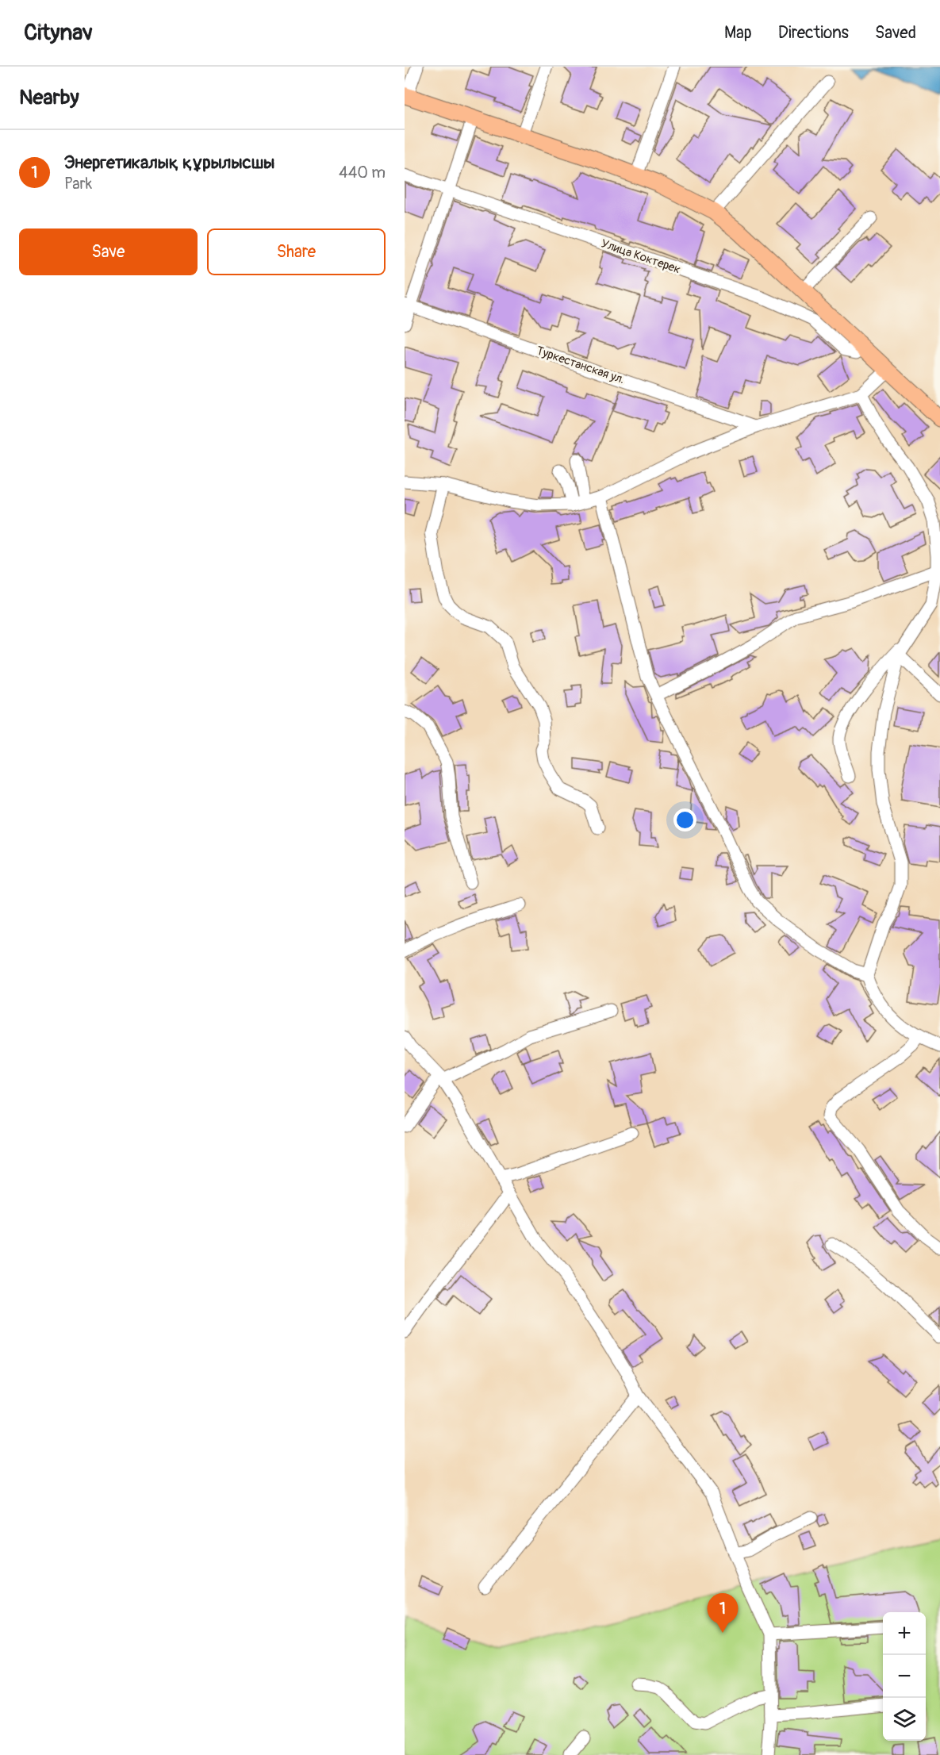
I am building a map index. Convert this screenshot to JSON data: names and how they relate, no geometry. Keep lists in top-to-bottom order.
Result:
{
  "streets": {
    "street": ["Улица Коктерек", "Туркестанская ул."]
  },
  "page": {
    "header": "Citynav",
    "nav": ["Map", "Directions", "Saved"],
    "heading": "Nearby",
    "list": [
      {
        "mark": "1",
        "name": "Энергетикалық құрылысшы",
        "note": "Park",
        "value": "440 m"
      }
    ],
    "buttons": ["Save", "Share"],
    "pins": "1",
    "map_buttons": ["+", "−"]
  }
}
